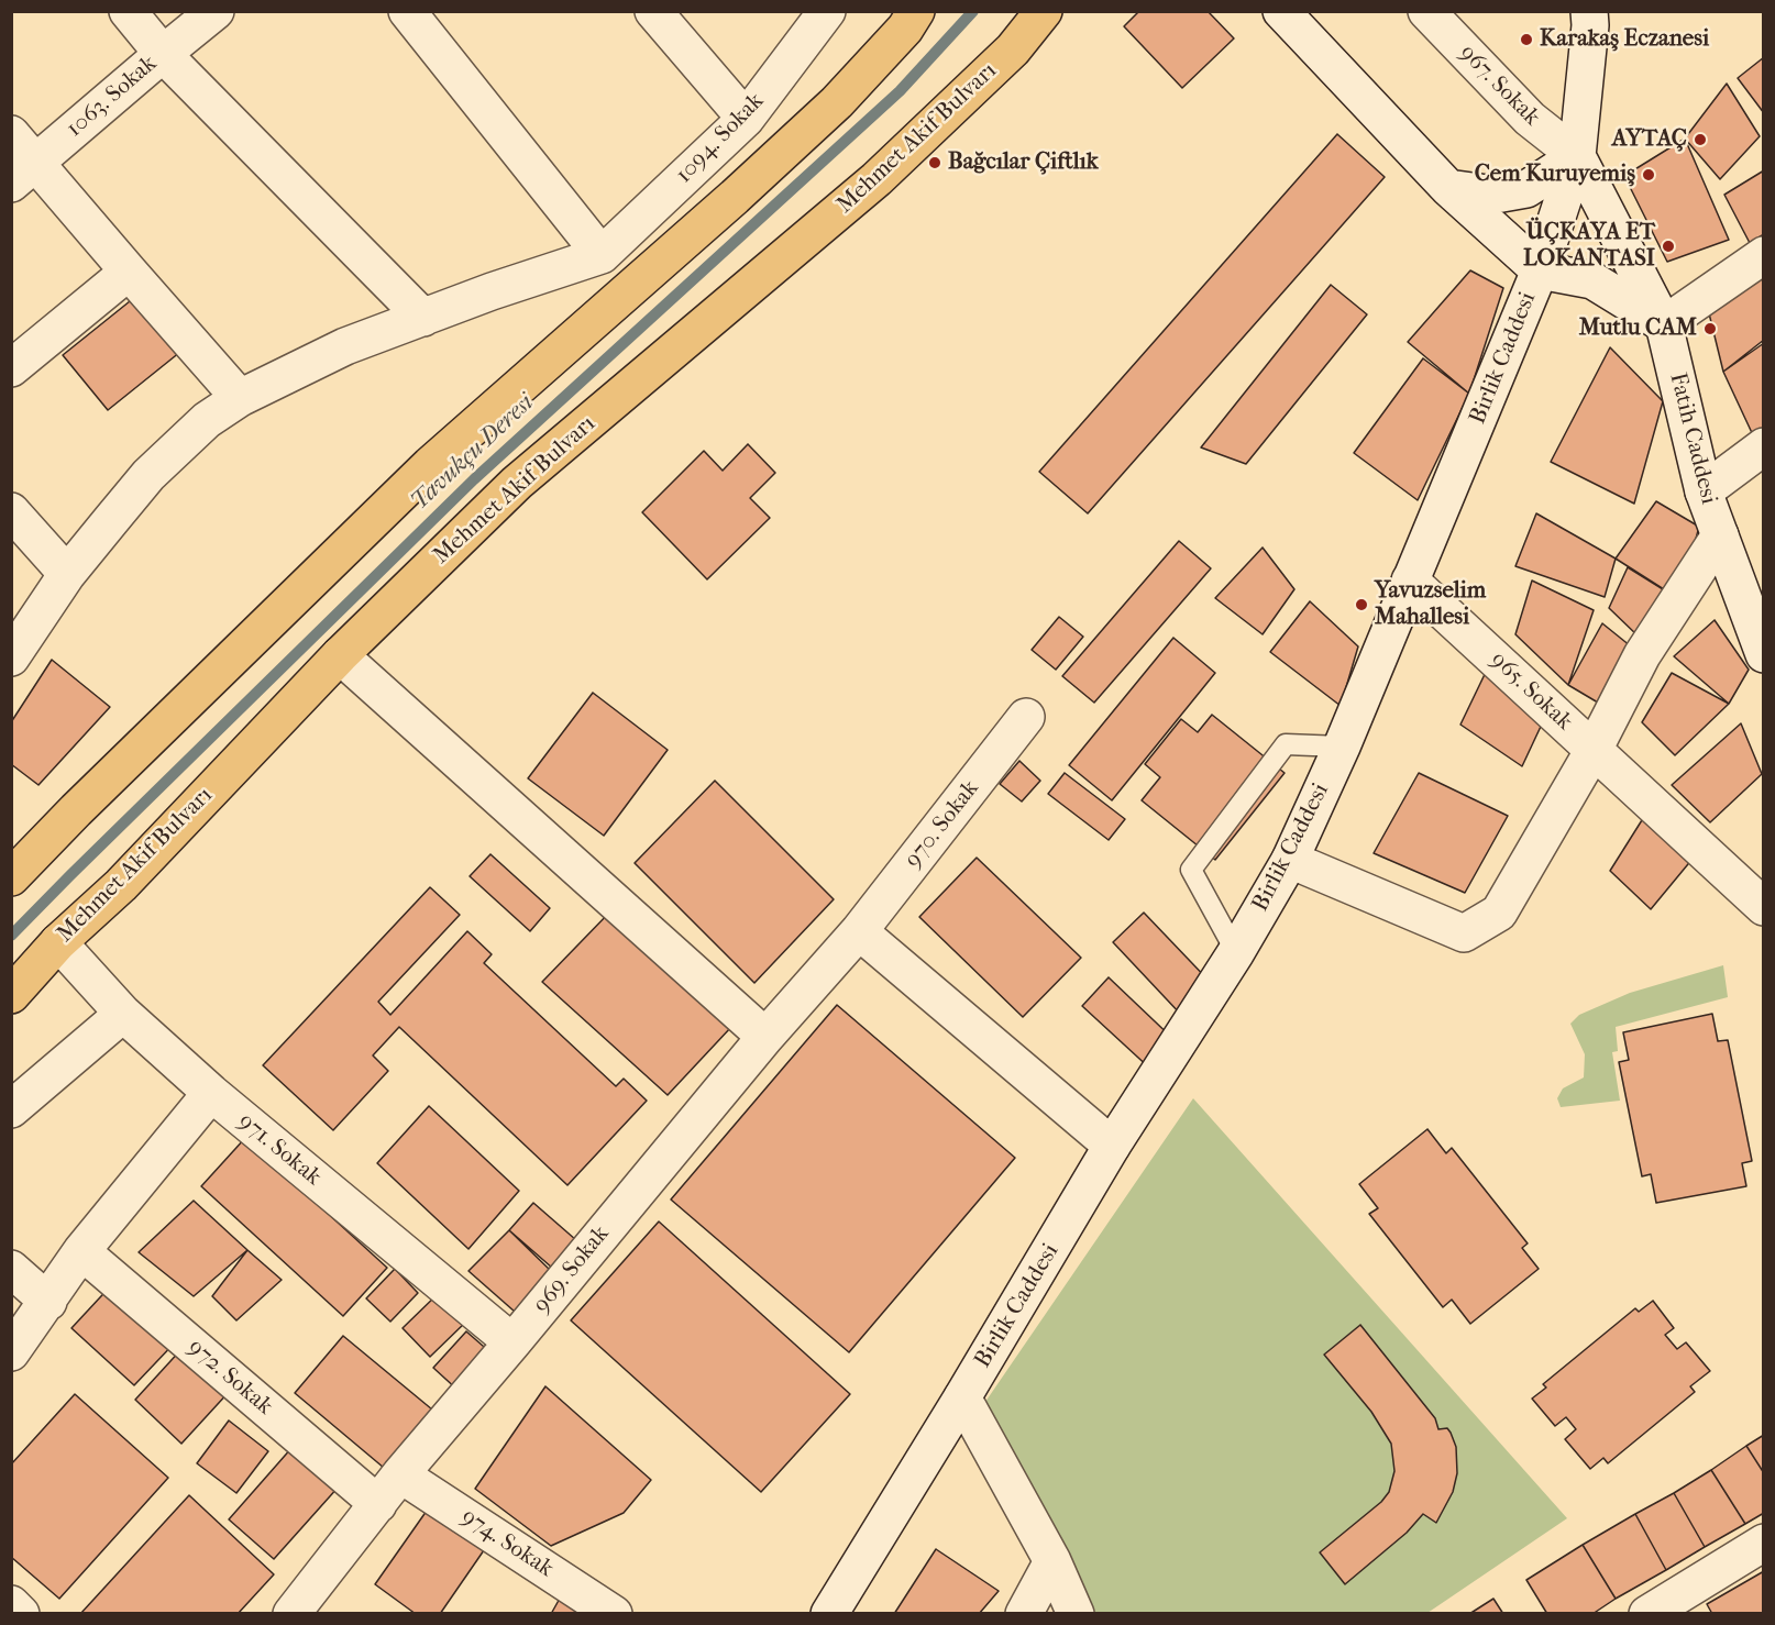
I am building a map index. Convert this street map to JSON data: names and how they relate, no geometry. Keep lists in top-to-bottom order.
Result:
{
  "streets": {
    "main road": ["Mehmet Akif Bulvarı"],
    "street": [
      "967. Sokak",
      "1063. Sokak",
      "1094. Sokak",
      "Birlik Caddesi",
      "Fatih Caddesi",
      "965. Sokak",
      "970. Sokak",
      "971. Sokak",
      "969. Sokak",
      "972. Sokak",
      "974. Sokak"
    ]
  },
  "crossings": [
    ["967. Sokak", "Birlik Caddesi"],
    ["967. Sokak", "Fatih Caddesi"],
    ["Mehmet Akif Bulvarı", "971. Sokak"],
    ["Birlik Caddesi", "Fatih Caddesi"],
    ["Birlik Caddesi", "965. Sokak"],
    ["970. Sokak", "969. Sokak"],
    ["971. Sokak", "969. Sokak"],
    ["969. Sokak", "972. Sokak"],
    ["969. Sokak", "974. Sokak"]
  ],
  "water": ["Tavukçu Deresi"],
  "places": [
    "Karakaş Eczanesi",
    "AYTAÇ",
    "Bağcılar Çiftlık",
    "Cem Kuruyemiş",
    "ÜÇKAYA ET LOKANTASI",
    "Mutlu CAM",
    "Yavuzselim Mahallesi"
  ]
}
